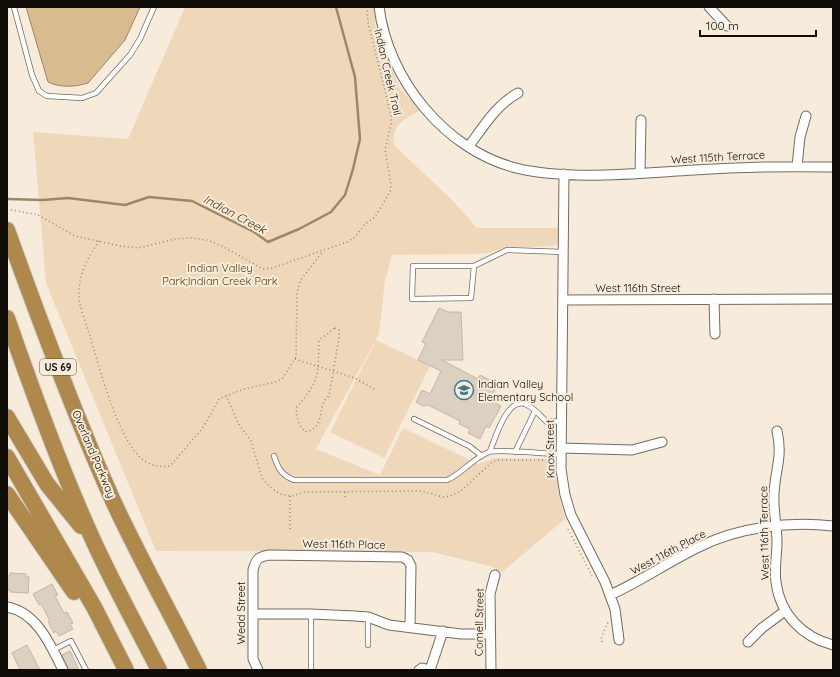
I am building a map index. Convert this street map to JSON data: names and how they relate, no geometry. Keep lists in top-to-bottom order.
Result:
{
  "streets": {
    "highway": ["US 69", "Overland Parkway"],
    "street": [
      "West 115th Terrace",
      "West 116th Street",
      "Knox Street",
      "West 116th Terrace",
      "West 116th Place",
      "Wedd Street",
      "Comell Street"
    ],
    "path": ["Indian Creek Trail"]
  },
  "crossings": [
    ["West 115th Terrace", "Knox Street"],
    ["West 116th Street", "Knox Street"],
    ["Knox Street", "West 116th Place"],
    ["West 116th Terrace", "West 116th Place"],
    ["West 116th Place", "Wedd Street"]
  ],
  "water": ["Indian Creek"],
  "parks": ["Indian Valley Park;Indian Creek Park"],
  "places": {
    "school or university": ["Indian Valley Elementary School"]
  },
  "scale_bar": "100 m"
}
